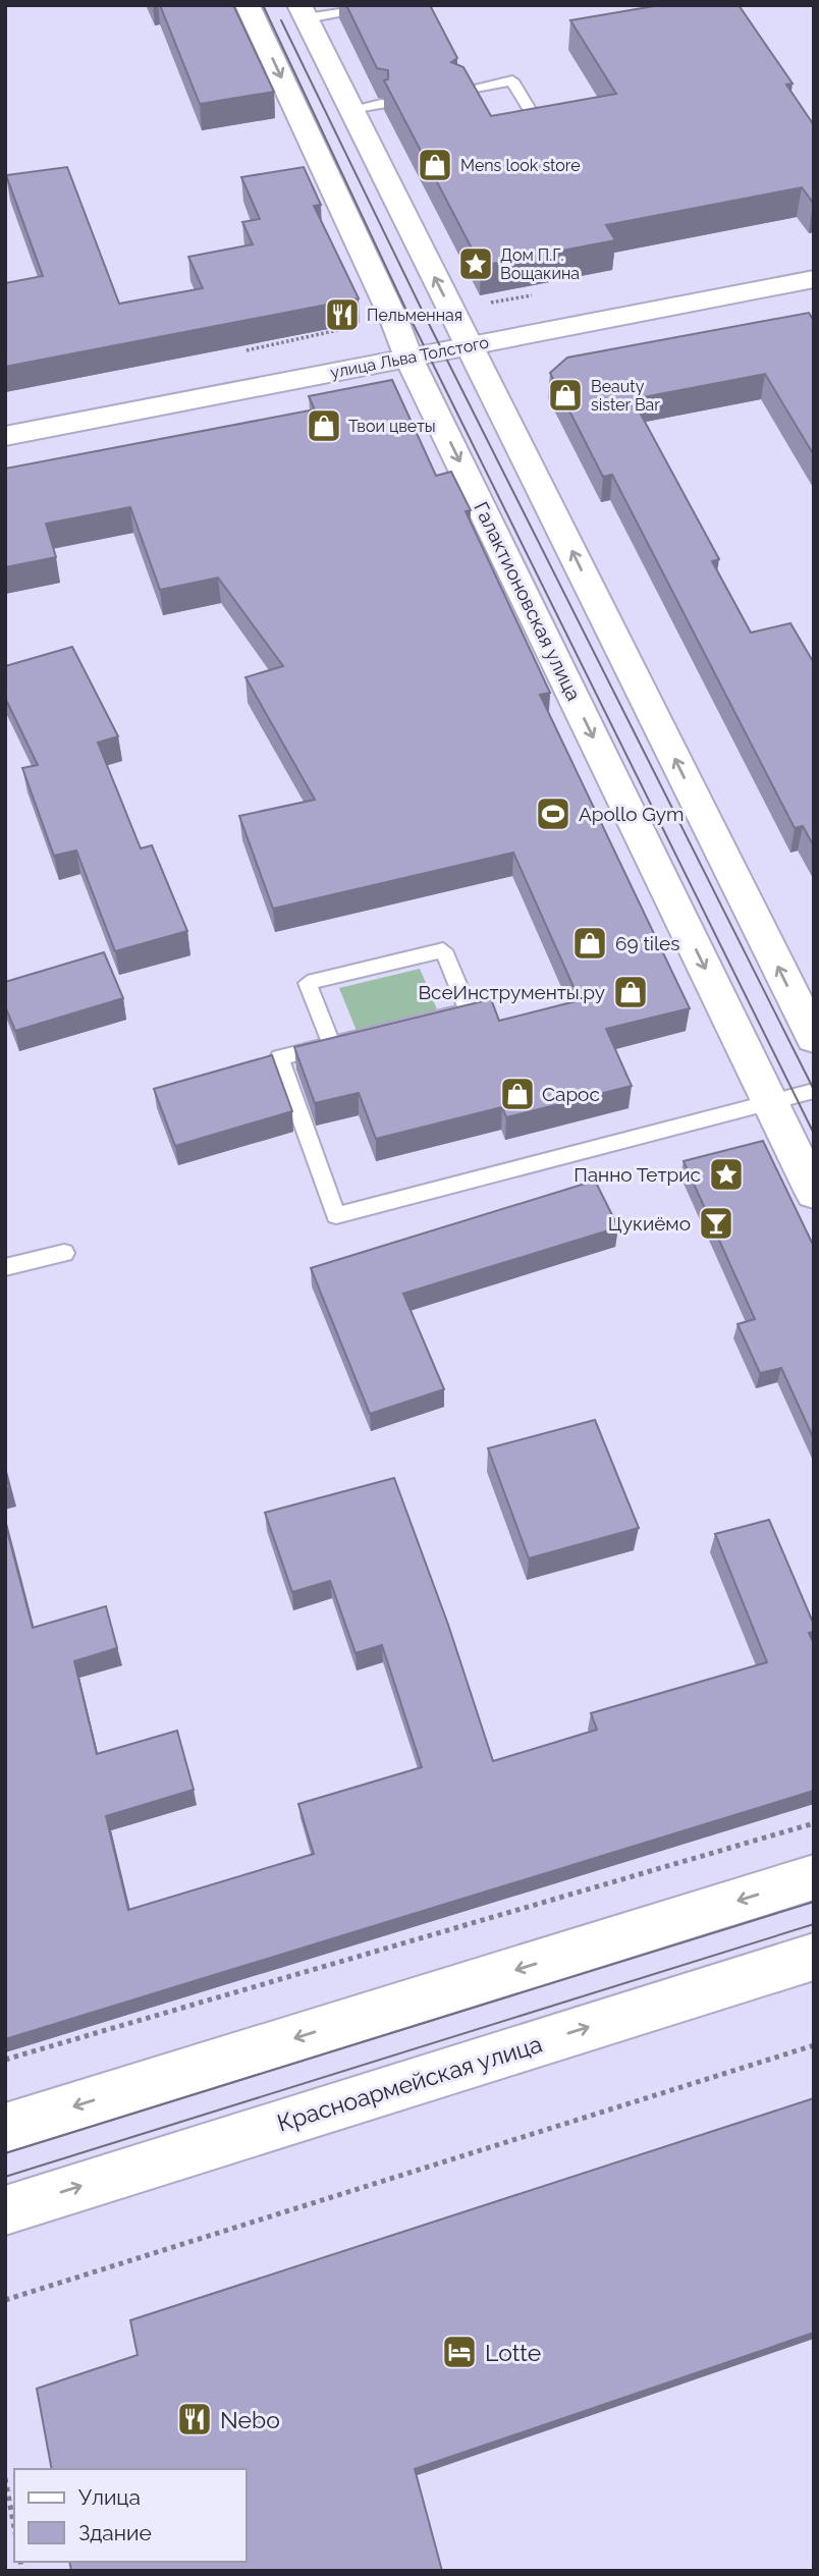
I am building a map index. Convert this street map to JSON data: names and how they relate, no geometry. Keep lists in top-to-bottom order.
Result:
{
  "streets": {
    "main road": ["улица Льва Толстого", "Галактионовская улица", "Красноармейская улица"]
  },
  "crossings": [
    ["улица Льва Толстого", "Галактионовская улица"]
  ],
  "places": {
    "shop": [
      "Mens look store",
      "Beauty sister Bar",
      "Твои цветы",
      "69 tiles",
      "ВсеИнструменты.ру",
      "Сарос"
    ],
    "place": ["Дом П.Г. Вощакина", "Панно Тетрис"],
    "restaurant": ["Пельменная", "Nebo"],
    "sports": ["Apollo Gym"],
    "bar": ["Цукиёмо"],
    "hotel": ["Lotte"]
  },
  "legend": ["Улица", "Здание"]
}
